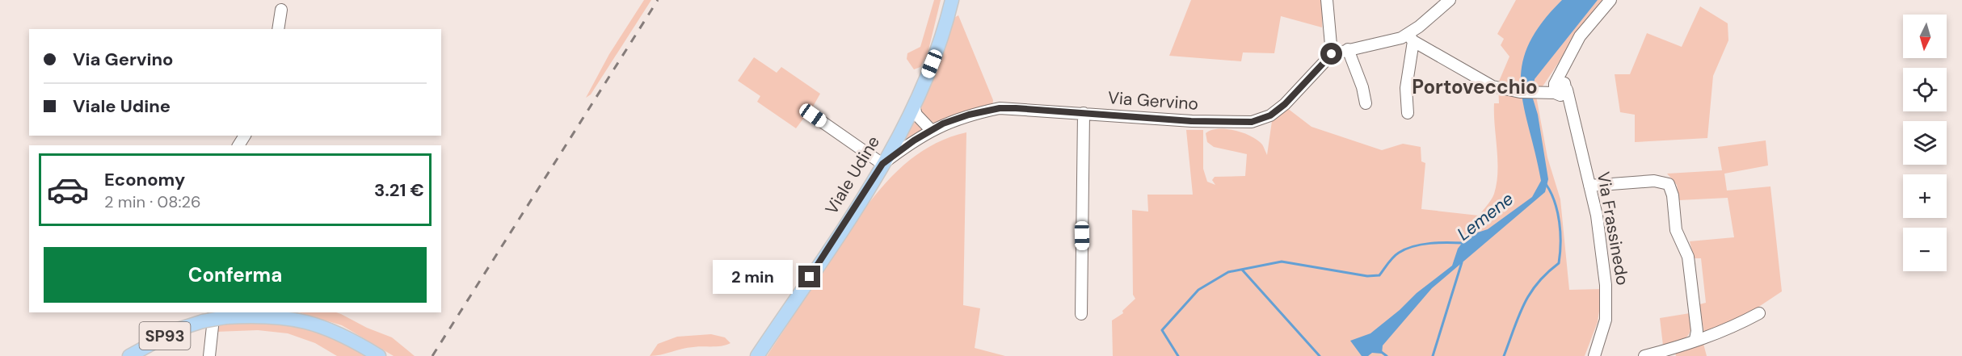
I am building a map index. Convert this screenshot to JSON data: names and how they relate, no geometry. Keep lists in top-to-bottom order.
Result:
{
  "streets": {
    "main road": ["Viale Udine", "SP93"],
    "street": ["Via Gervino", "Via Frassinedo"]
  },
  "crossings": [
    ["Via Gervino", "Viale Udine"]
  ],
  "districts": ["Portovecchio"],
  "water": ["Lemene"],
  "north": "bottom",
  "page": {
    "map_buttons": ["+", "−"],
    "banner": ["Via Gervino", "Viale Udine"],
    "list": [
      {
        "name": "Economy",
        "note": "2 min · 08:26",
        "value": "3.21 €"
      }
    ],
    "buttons": "Conferma",
    "bubble": "2 min"
  }
}
